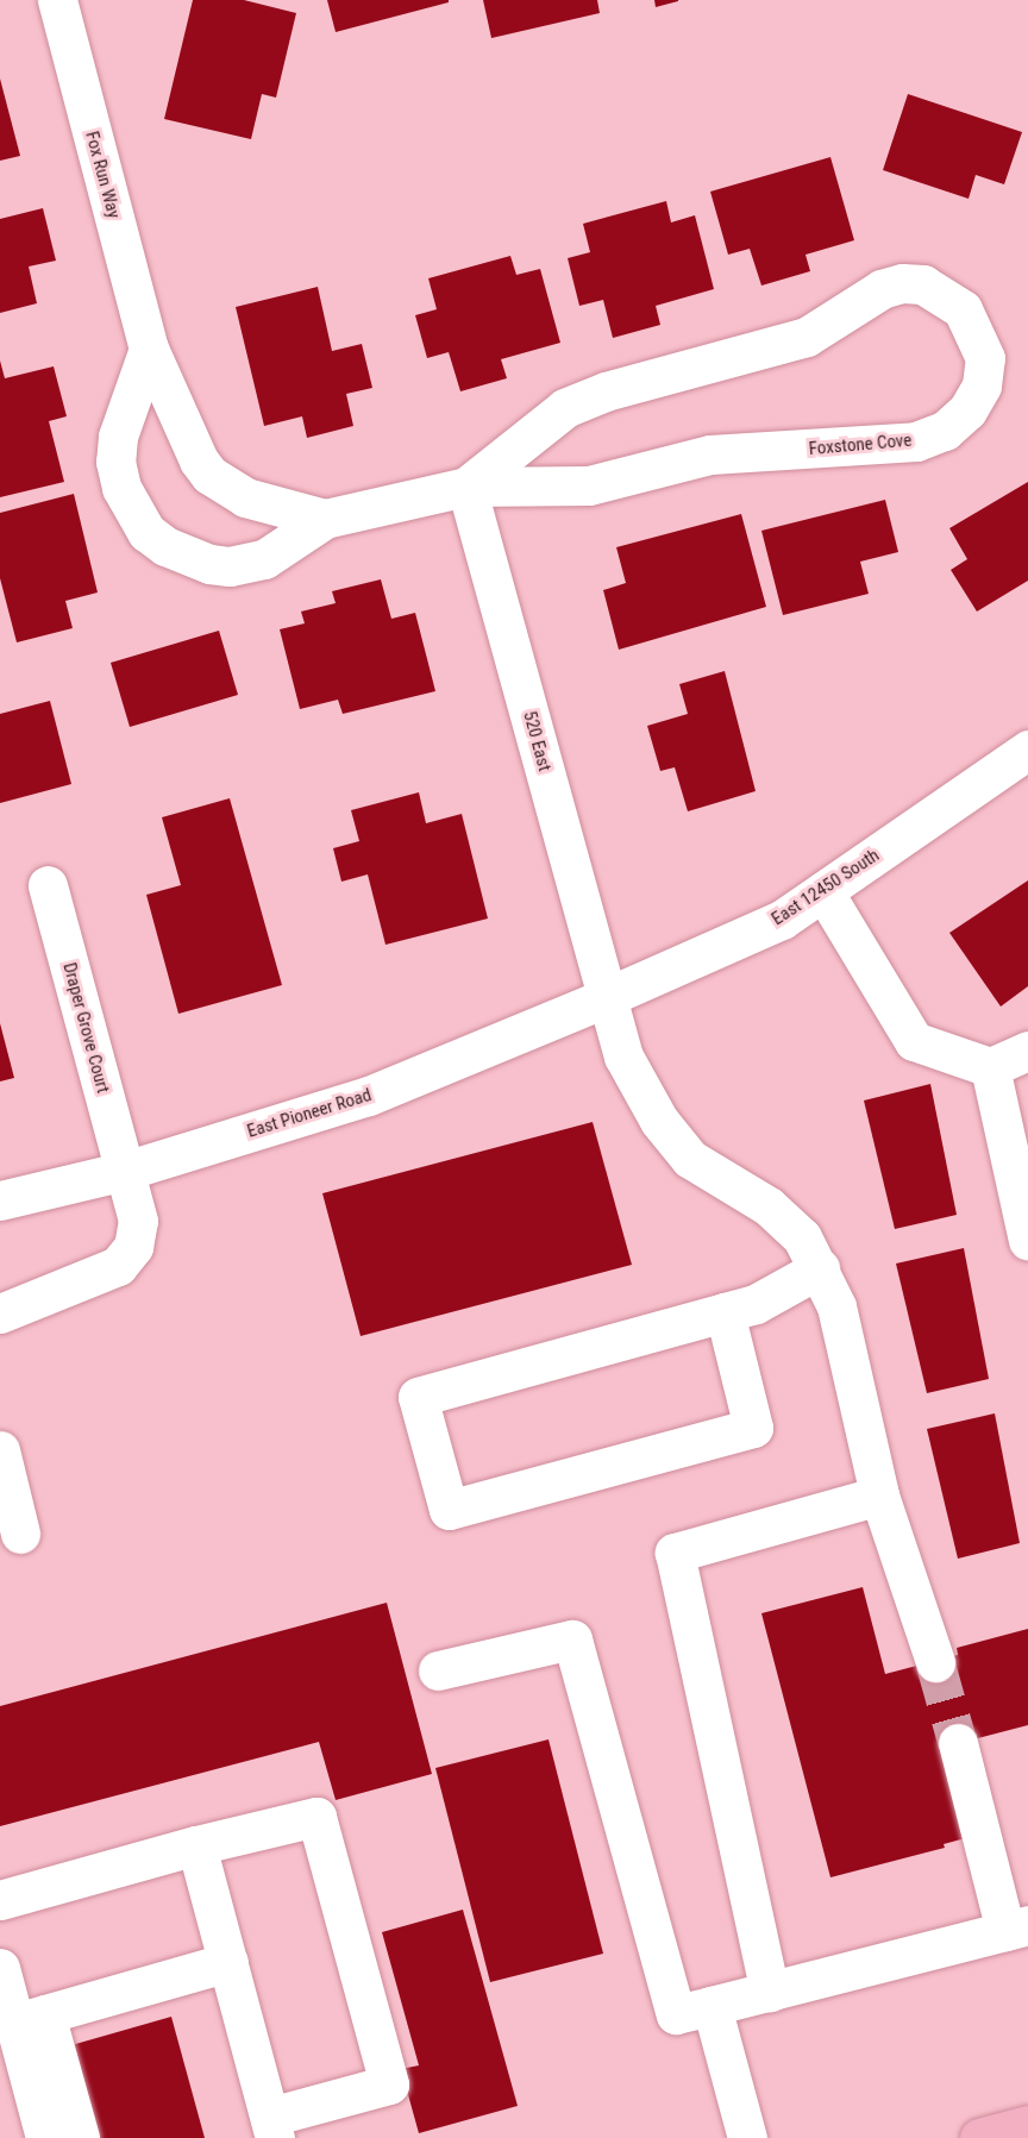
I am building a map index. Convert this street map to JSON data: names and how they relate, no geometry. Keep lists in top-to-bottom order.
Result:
{
  "streets": {
    "street": [
      "Fox Run Way",
      "Foxstone Cove",
      "520 East",
      "East 12450 South",
      "Draper Grove Court",
      "East Pioneer Road"
    ]
  },
  "crossings": [
    ["Fox Run Way", "Foxstone Cove"],
    ["Foxstone Cove", "520 East"],
    ["520 East", "East 12450 South"],
    ["520 East", "East Pioneer Road"],
    ["East 12450 South", "East Pioneer Road"],
    ["Draper Grove Court", "East Pioneer Road"]
  ]
}
